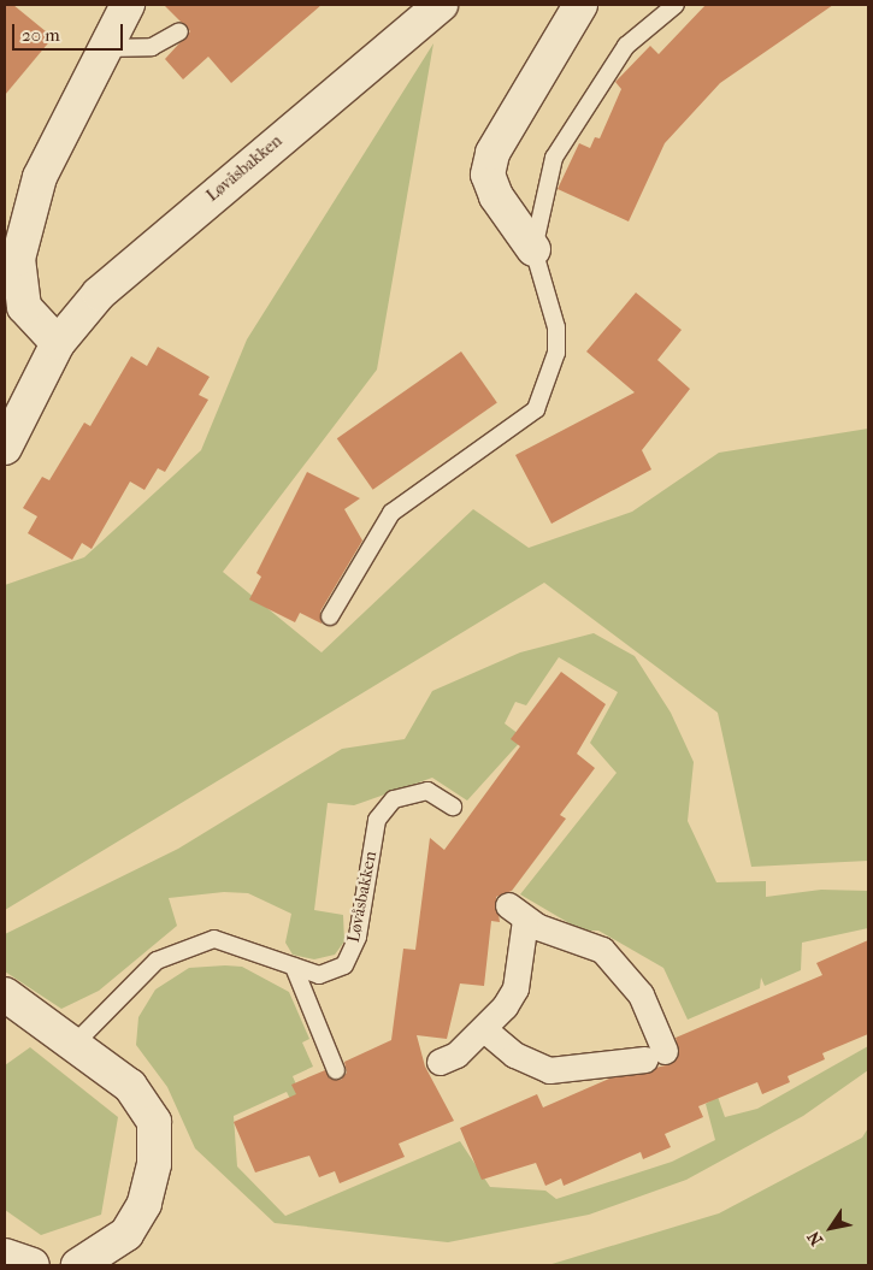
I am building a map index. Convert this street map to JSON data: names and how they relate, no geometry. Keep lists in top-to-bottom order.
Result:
{
  "streets": {
    "street": ["Løvåsbakken"]
  },
  "scale_bar": "20 m",
  "north": "bottom left"
}
